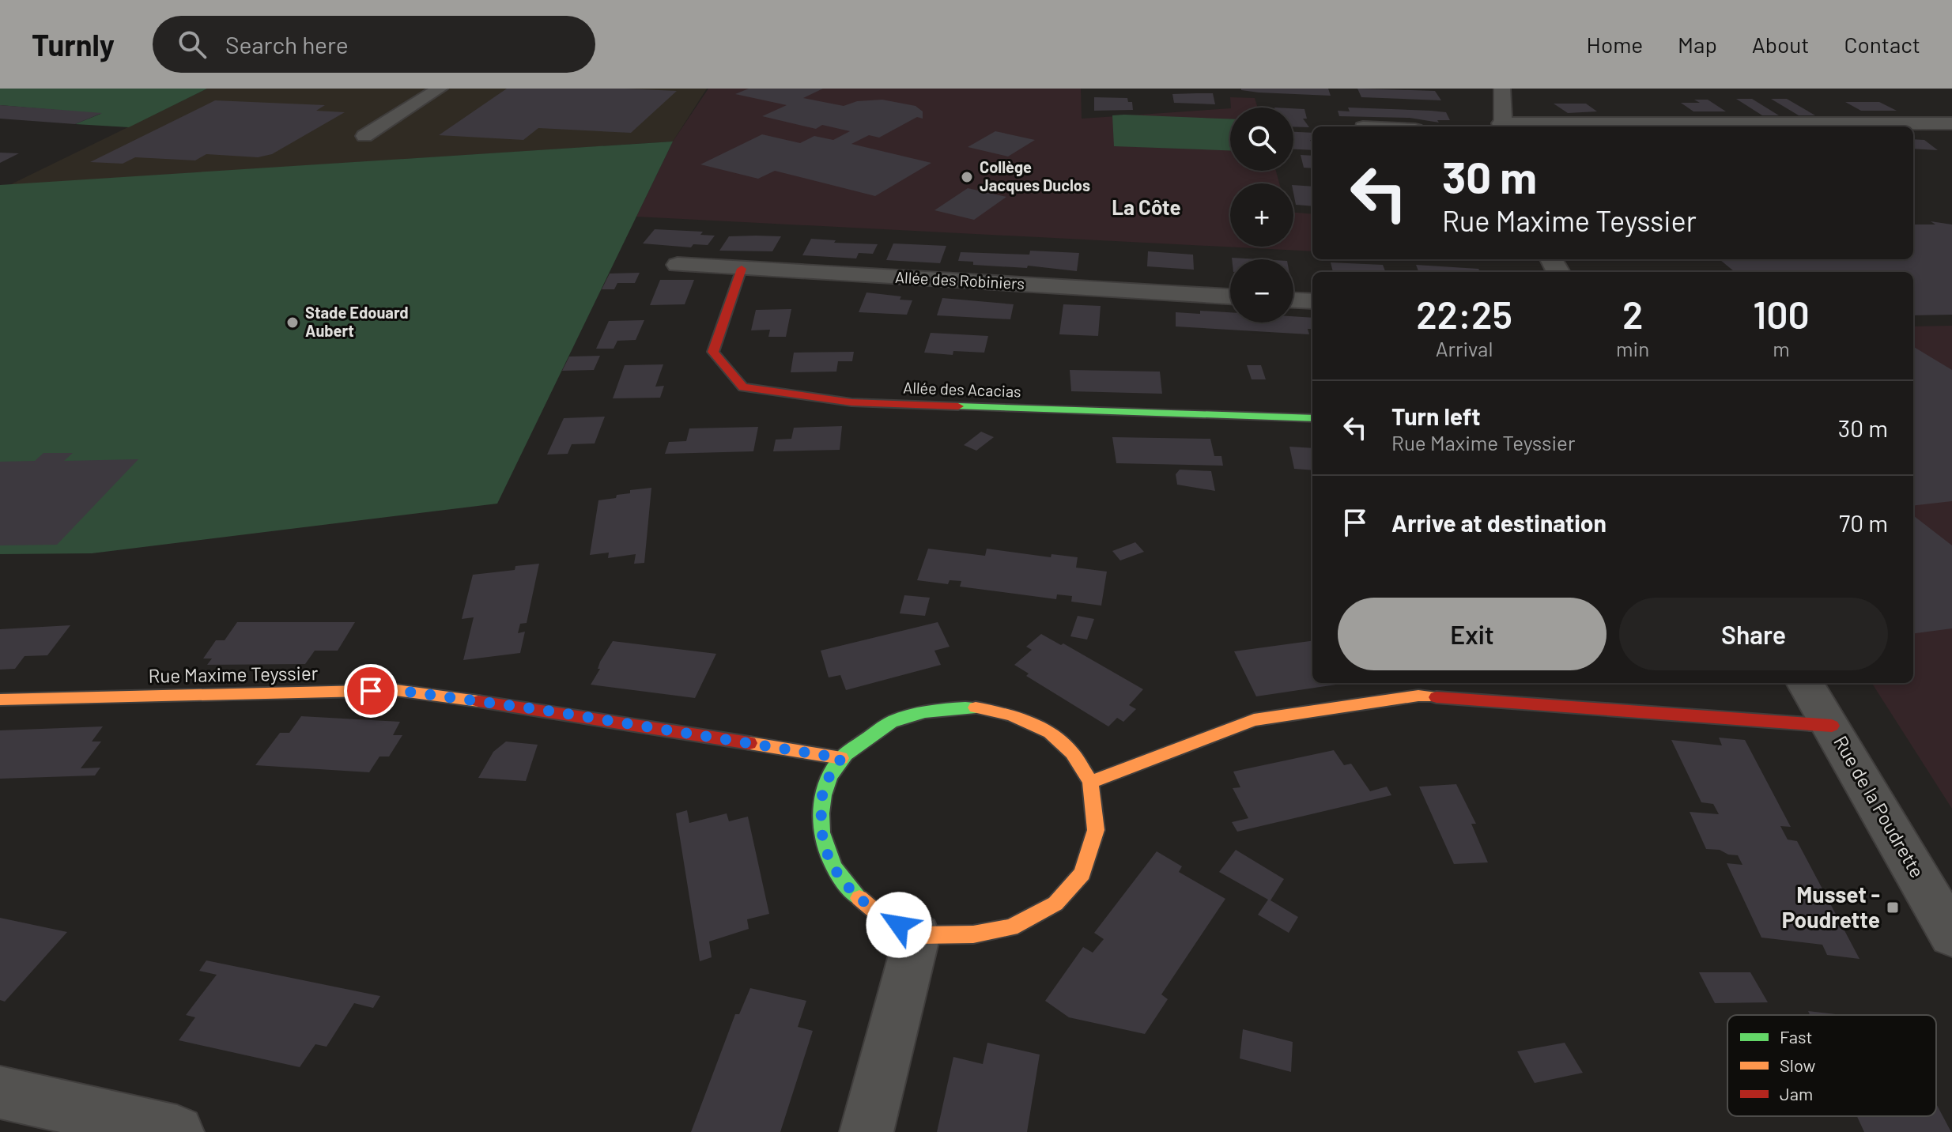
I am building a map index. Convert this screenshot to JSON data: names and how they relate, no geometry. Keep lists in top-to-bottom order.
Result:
{
  "streets": {
    "street": [
      "Allée des Robiniers",
      "Allée des Acacias",
      "Rue Maxime Teyssier",
      "Rue de la Poudrette"
    ]
  },
  "crossings": [
    ["Allée des Robiniers", "Allée des Acacias"]
  ],
  "districts": ["La Côte"],
  "places": {
    "other": ["Collège Jacques Duclos", "Stade Edouard Aubert"],
    "transit": ["Musset - Poudrette"]
  },
  "legend": ["Fast", "Slow", "Jam"],
  "page": {
    "header": "Turnly",
    "search": "Search here",
    "nav": [
      "Home",
      "Map",
      "About",
      "Contact"
    ],
    "map_buttons": ["+", "−"],
    "turn": ["30 m", "Rue Maxime Teyssier"],
    "eta": [
      "22:25",
      "Arrival",
      "2",
      "min",
      "100",
      "m"
    ],
    "list": [
      {
        "name": "Turn left",
        "note": "Rue Maxime Teyssier",
        "value": "30 m"
      },
      {
        "name": "Arrive at destination",
        "value": "70 m"
      }
    ],
    "buttons": ["Exit", "Share"]
  }
}
